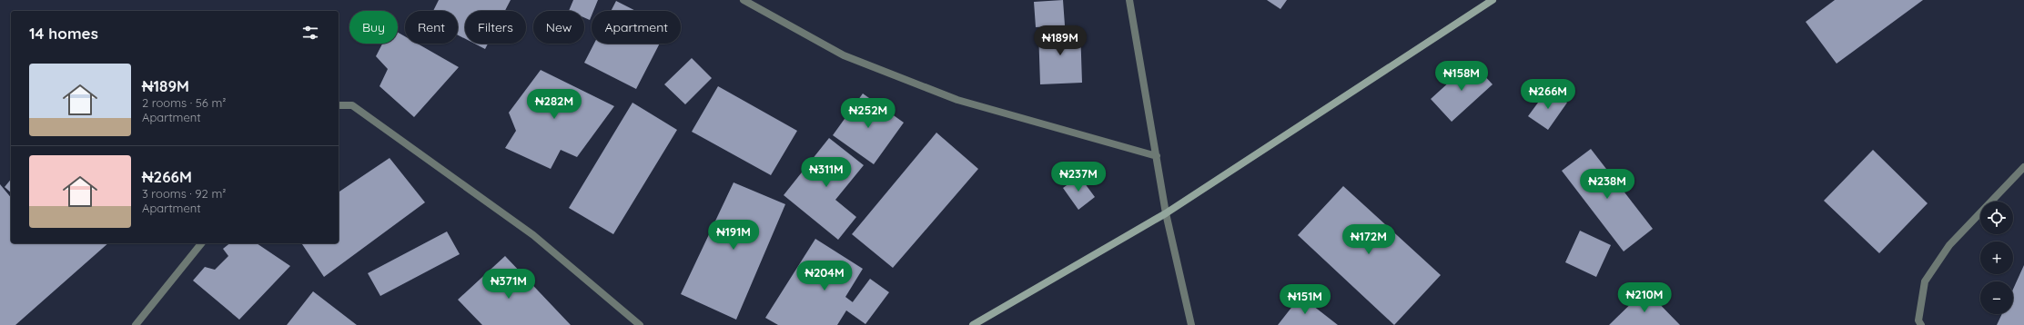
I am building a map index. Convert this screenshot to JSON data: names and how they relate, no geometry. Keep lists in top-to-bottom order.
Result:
{
  "page": {
    "chip": [
      "Buy",
      "Rent",
      "Filters",
      "New",
      "Apartment"
    ],
    "heading": "14 homes",
    "price": [
      "₦189M",
      "₦158M",
      "₦266M",
      "₦282M",
      "₦252M",
      "₦311M",
      "₦237M",
      "₦238M",
      "₦191M",
      "₦172M",
      "₦204M",
      "₦371M",
      "₦210M",
      "₦151M"
    ],
    "list": [
      {
        "name": "₦189M",
        "note": "2 rooms · 56 m² · Apartment"
      },
      {
        "name": "₦266M",
        "note": "3 rooms · 92 m² · Apartment"
      }
    ],
    "map_buttons": ["+", "−"]
  }
}
